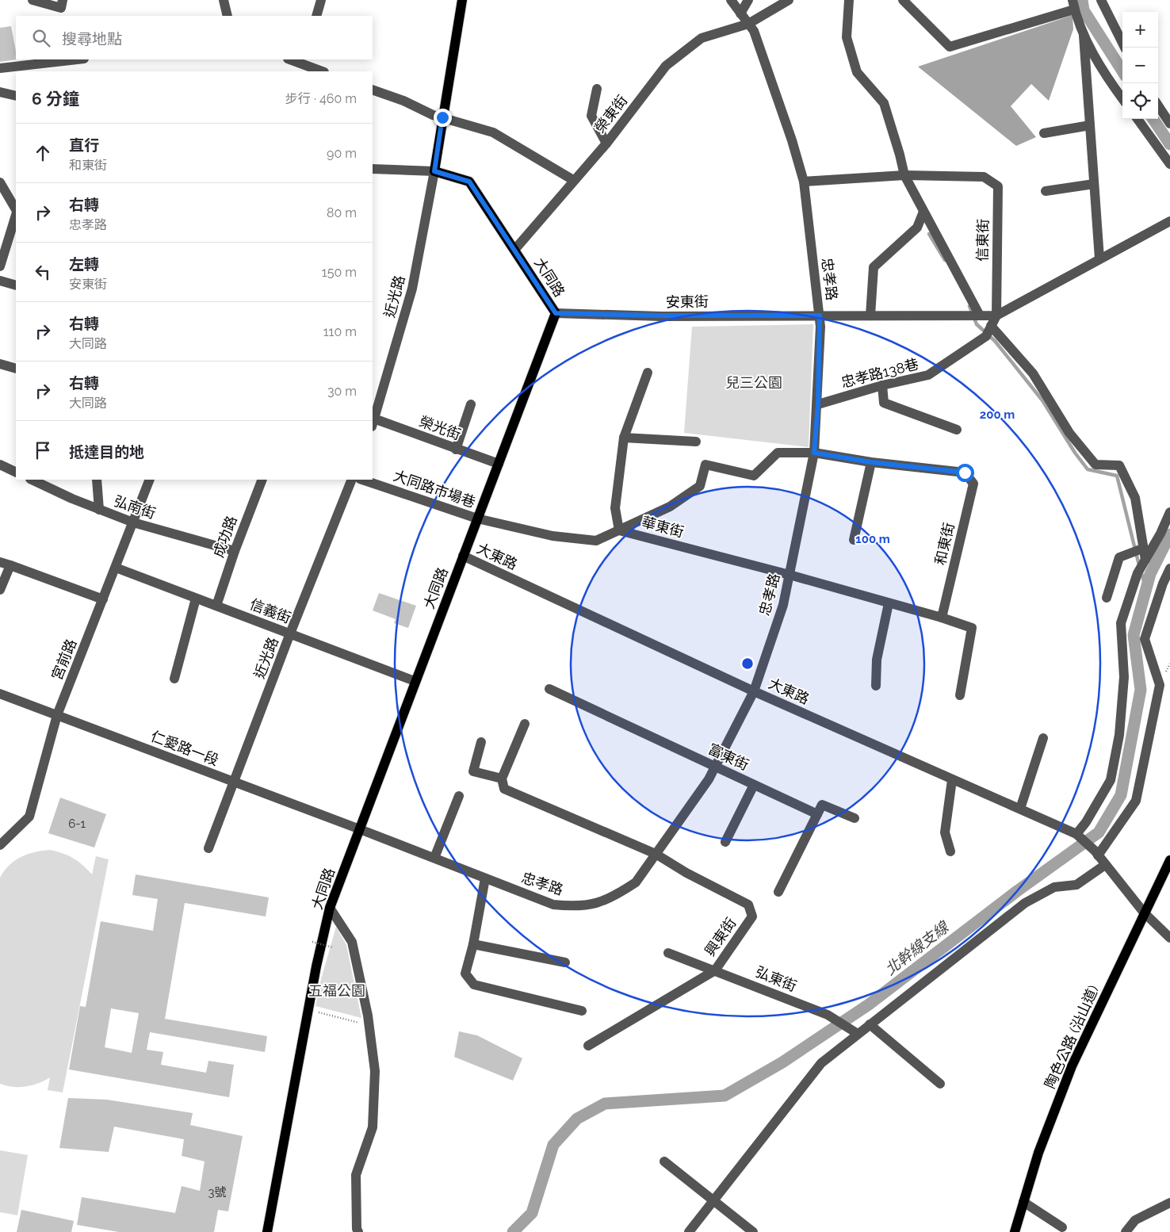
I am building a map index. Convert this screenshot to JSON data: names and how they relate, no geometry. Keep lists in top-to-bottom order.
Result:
{
  "streets": {
    "main road": ["大同路", "陶色公路 (沿山道)"],
    "street": [
      "榮東街",
      "信東街",
      "忠孝路",
      "近光路",
      "安東街",
      "忠孝路138巷",
      "榮光街",
      "大同路市場巷",
      "弘南街",
      "華東街",
      "成功路",
      "和東街",
      "大東路",
      "信義街",
      "宮前路",
      "仁愛路一段",
      "富東街",
      "興東街",
      "弘東街"
    ]
  },
  "crossings": [
    ["榮東街", "大同路"],
    ["榮東街", "忠孝路"],
    ["信東街", "忠孝路"],
    ["信東街", "忠孝路138巷"],
    ["大同路", "忠孝路"],
    ["大同路", "近光路"],
    ["大同路", "安東街"],
    ["大同路", "榮光街"],
    ["大同路", "大同路市場巷"],
    ["大同路", "大東路"],
    ["大同路", "信義街"],
    ["大同路", "仁愛路一段"],
    ["忠孝路", "安東街"],
    ["忠孝路", "忠孝路138巷"],
    ["忠孝路", "華東街"],
    ["忠孝路", "和東街"],
    ["忠孝路", "大東路"],
    ["忠孝路", "仁愛路一段"],
    ["忠孝路", "富東街"],
    ["忠孝路", "興東街"],
    ["近光路", "榮光街"],
    ["近光路", "信義街"],
    ["近光路", "仁愛路一段"],
    ["大同路市場巷", "華東街"],
    ["大同路市場巷", "和東街"],
    ["弘南街", "成功路"],
    ["弘南街", "宮前路"],
    ["華東街", "和東街"],
    ["成功路", "信義街"],
    ["信義街", "宮前路"],
    ["宮前路", "仁愛路一段"],
    ["興東街", "弘東街"]
  ],
  "water": ["北幹線支線"],
  "parks": ["兒三公園", "五福公園"],
  "house_numbers": ["6-1", "3號"],
  "page": {
    "map_buttons": ["+", "−"],
    "search": "搜尋地點",
    "heading": ["6 分鐘", "步行 · 460 m"],
    "list": [
      ["直行", "和東街", "90 m"],
      ["右轉", "忠孝路", "80 m"],
      ["左轉", "安東街", "150 m"],
      ["右轉", "大同路", "110 m"],
      ["右轉", "大同路", "30 m"],
      "抵達目的地"
    ]
  },
  "rings": ["200 m", "100 m"]
}
